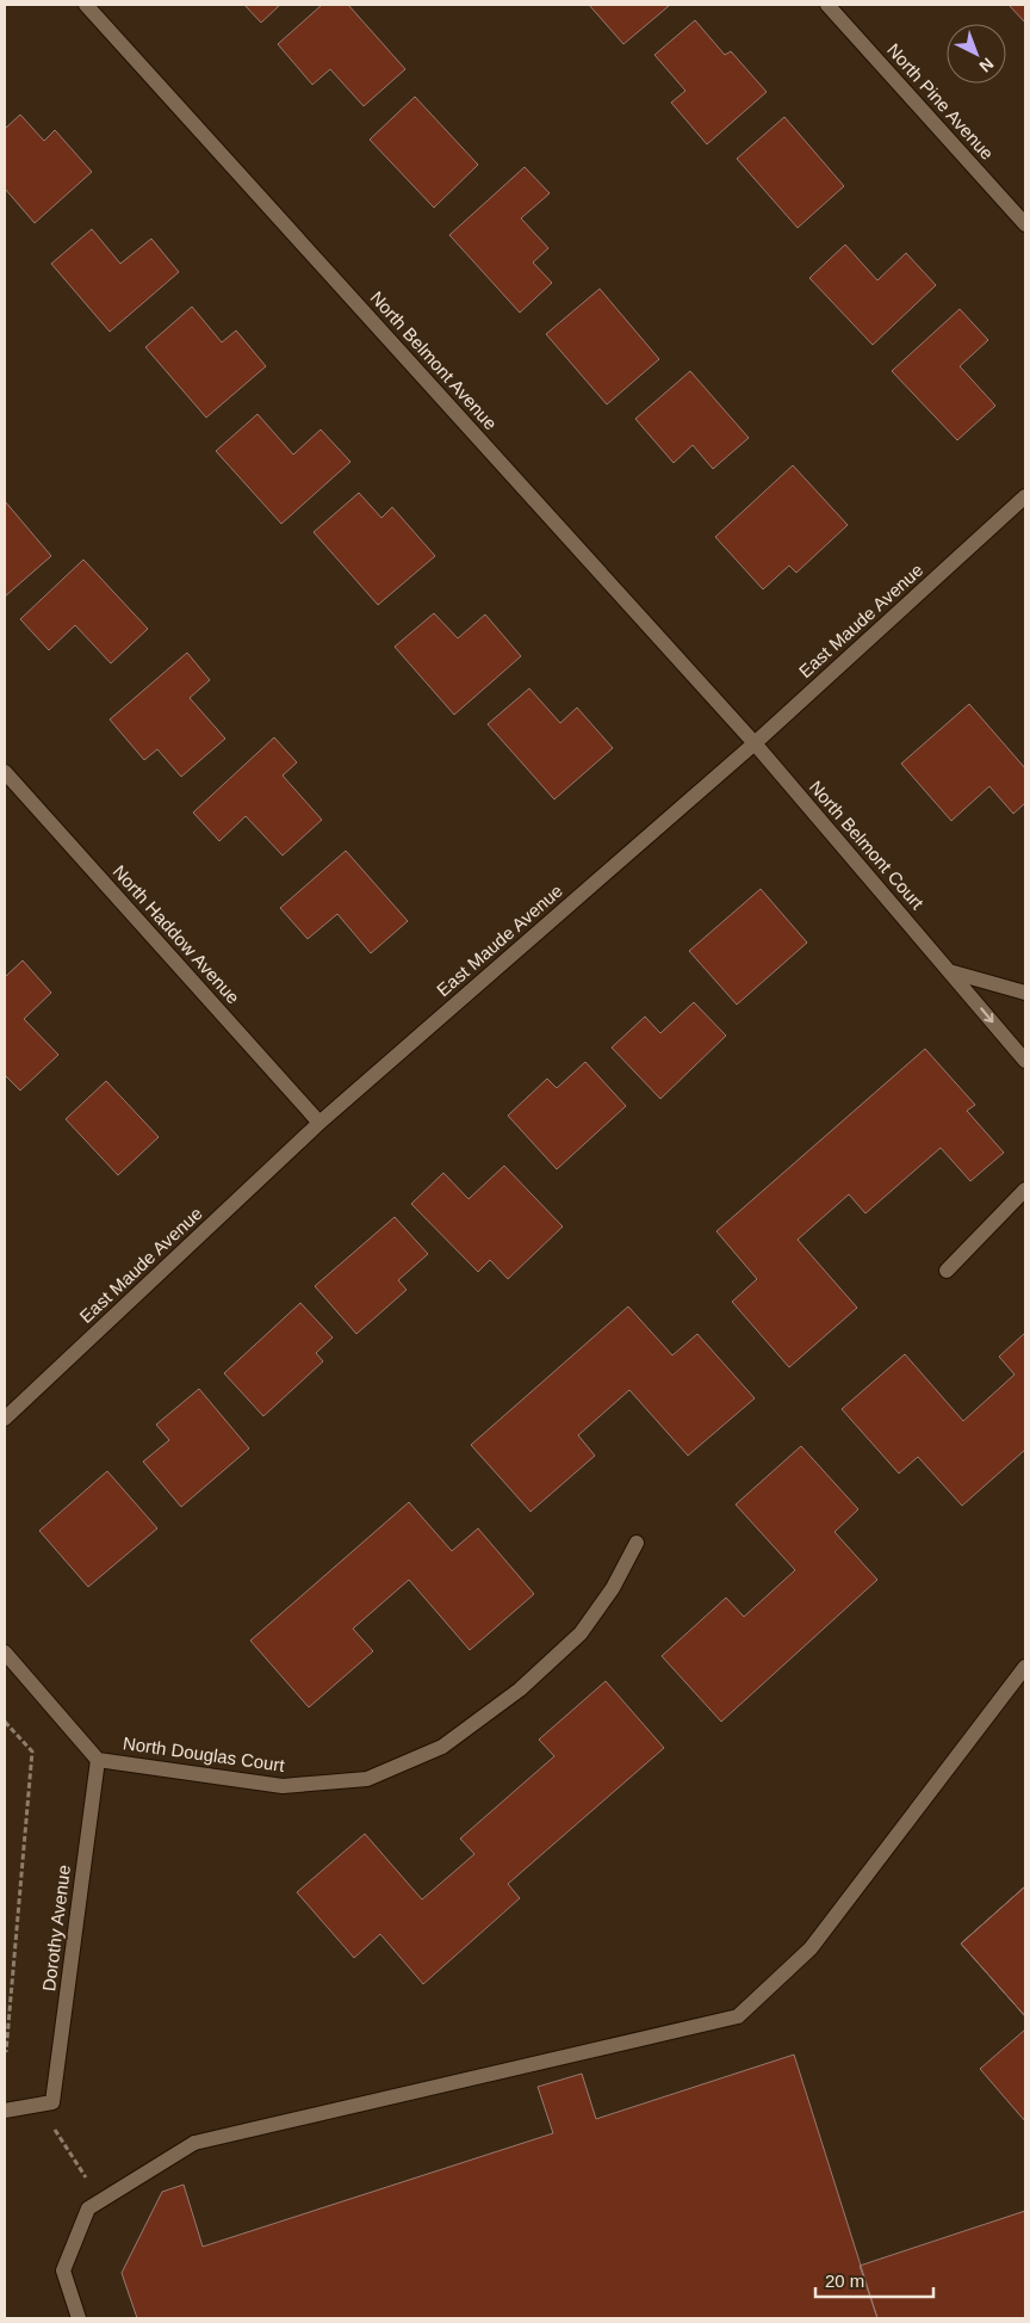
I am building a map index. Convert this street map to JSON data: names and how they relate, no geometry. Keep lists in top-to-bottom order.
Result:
{
  "streets": {
    "street": [
      "North Pine Avenue",
      "North Belmont Avenue",
      "East Maude Avenue",
      "North Belmont Court",
      "North Haddow Avenue",
      "North Douglas Court",
      "Dorothy Avenue"
    ]
  },
  "crossings": [
    ["North Belmont Avenue", "East Maude Avenue"],
    ["North Belmont Avenue", "North Belmont Court"],
    ["East Maude Avenue", "North Belmont Court"],
    ["East Maude Avenue", "North Haddow Avenue"],
    ["North Douglas Court", "Dorothy Avenue"]
  ],
  "scale_bar": "20 m",
  "north": "bottom right"
}
